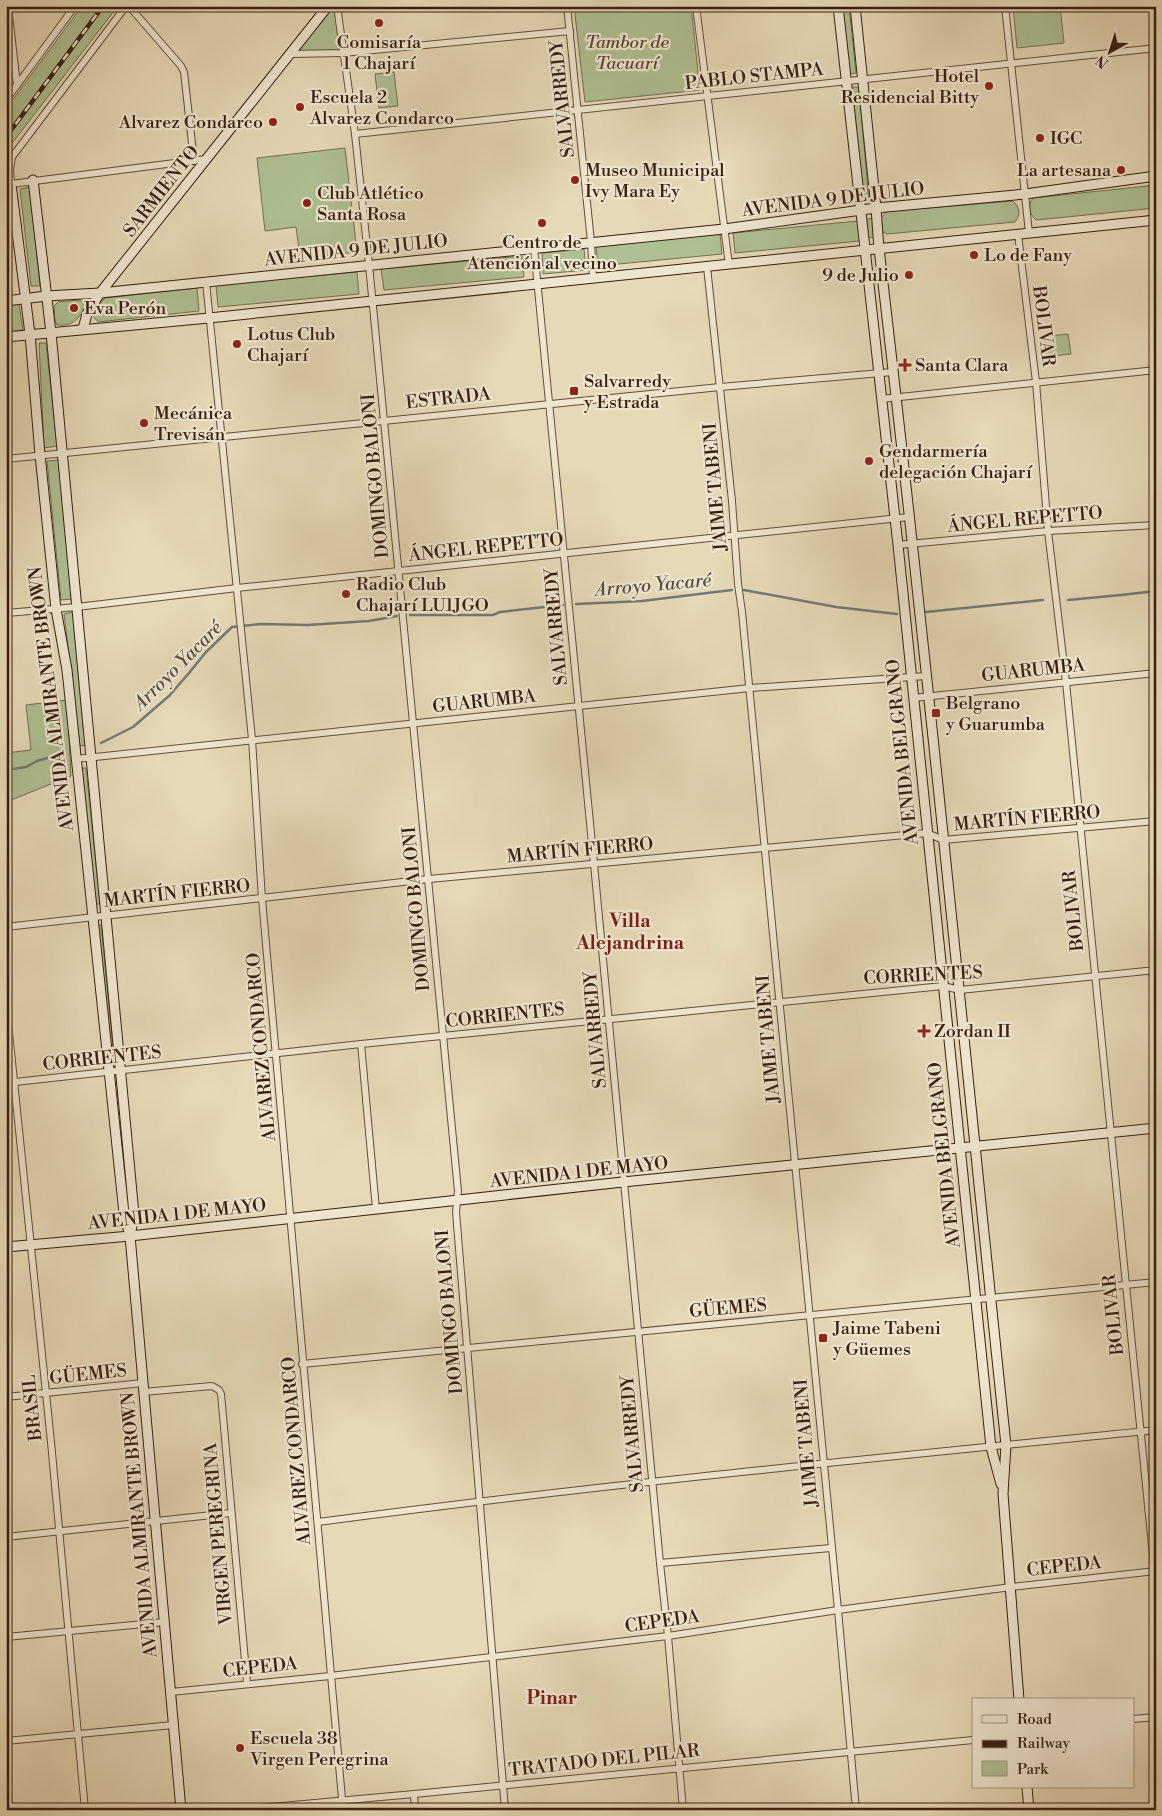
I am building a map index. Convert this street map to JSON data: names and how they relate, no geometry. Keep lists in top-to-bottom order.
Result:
{
  "streets": {
    "main road": [
      "SARMIENTO",
      "AVENIDA 9 DE JULIO",
      "AVENIDA ALMIRANTE BROWN",
      "AVENIDA BELGRANO",
      "AVENIDA 1 DE MAYO"
    ],
    "street": [
      "PABLO STAMPA",
      "SALVARREDY",
      "BOLIVAR",
      "ESTRADA",
      "DOMINGO BALONI",
      "JAIME TABENI",
      "ÁNGEL REPETTO",
      "GUARUMBA",
      "MARTÍN FIERRO",
      "CORRIENTES",
      "ALVAREZ CONDARCO",
      "GÜEMES",
      "BRASIL",
      "VIRGEN PEREGRINA",
      "CEPEDA",
      "TRATADO DEL PILAR"
    ]
  },
  "crossings": [
    ["PABLO STAMPA", "SALVARREDY"],
    ["PABLO STAMPA", "DOMINGO BALONI"],
    ["PABLO STAMPA", "AVENIDA BELGRANO"],
    ["SALVARREDY", "AVENIDA 9 DE JULIO"],
    ["SALVARREDY", "ESTRADA"],
    ["SALVARREDY", "ÁNGEL REPETTO"],
    ["SALVARREDY", "GUARUMBA"],
    ["SALVARREDY", "MARTÍN FIERRO"],
    ["SALVARREDY", "CORRIENTES"],
    ["SALVARREDY", "AVENIDA 1 DE MAYO"],
    ["SALVARREDY", "GÜEMES"],
    ["SALVARREDY", "CEPEDA"],
    ["SALVARREDY", "TRATADO DEL PILAR"],
    ["SARMIENTO", "AVENIDA 9 DE JULIO"],
    ["AVENIDA 9 DE JULIO", "DOMINGO BALONI"],
    ["AVENIDA 9 DE JULIO", "AVENIDA ALMIRANTE BROWN"],
    ["AVENIDA 9 DE JULIO", "AVENIDA BELGRANO"],
    ["AVENIDA 9 DE JULIO", "ALVAREZ CONDARCO"],
    ["BOLIVAR", "ÁNGEL REPETTO"],
    ["BOLIVAR", "GUARUMBA"],
    ["BOLIVAR", "MARTÍN FIERRO"],
    ["BOLIVAR", "CORRIENTES"],
    ["BOLIVAR", "AVENIDA 1 DE MAYO"],
    ["BOLIVAR", "GÜEMES"],
    ["BOLIVAR", "CEPEDA"],
    ["ESTRADA", "DOMINGO BALONI"],
    ["ESTRADA", "JAIME TABENI"],
    ["ESTRADA", "AVENIDA ALMIRANTE BROWN"],
    ["ESTRADA", "AVENIDA BELGRANO"],
    ["ESTRADA", "ALVAREZ CONDARCO"],
    ["DOMINGO BALONI", "ÁNGEL REPETTO"],
    ["DOMINGO BALONI", "GUARUMBA"],
    ["DOMINGO BALONI", "MARTÍN FIERRO"],
    ["DOMINGO BALONI", "CORRIENTES"],
    ["DOMINGO BALONI", "AVENIDA 1 DE MAYO"],
    ["DOMINGO BALONI", "GÜEMES"],
    ["DOMINGO BALONI", "CEPEDA"],
    ["DOMINGO BALONI", "TRATADO DEL PILAR"],
    ["JAIME TABENI", "ÁNGEL REPETTO"],
    ["JAIME TABENI", "GUARUMBA"],
    ["JAIME TABENI", "MARTÍN FIERRO"],
    ["JAIME TABENI", "CORRIENTES"],
    ["JAIME TABENI", "AVENIDA 1 DE MAYO"],
    ["JAIME TABENI", "GÜEMES"],
    ["JAIME TABENI", "CEPEDA"],
    ["JAIME TABENI", "TRATADO DEL PILAR"],
    ["ÁNGEL REPETTO", "AVENIDA ALMIRANTE BROWN"],
    ["ÁNGEL REPETTO", "AVENIDA BELGRANO"],
    ["ÁNGEL REPETTO", "ALVAREZ CONDARCO"],
    ["GUARUMBA", "AVENIDA ALMIRANTE BROWN"],
    ["GUARUMBA", "AVENIDA BELGRANO"],
    ["GUARUMBA", "ALVAREZ CONDARCO"],
    ["AVENIDA ALMIRANTE BROWN", "MARTÍN FIERRO"],
    ["AVENIDA ALMIRANTE BROWN", "CORRIENTES"],
    ["AVENIDA ALMIRANTE BROWN", "AVENIDA 1 DE MAYO"],
    ["AVENIDA ALMIRANTE BROWN", "GÜEMES"],
    ["AVENIDA ALMIRANTE BROWN", "CEPEDA"],
    ["AVENIDA BELGRANO", "MARTÍN FIERRO"],
    ["AVENIDA BELGRANO", "CORRIENTES"],
    ["AVENIDA BELGRANO", "AVENIDA 1 DE MAYO"],
    ["AVENIDA BELGRANO", "GÜEMES"],
    ["AVENIDA BELGRANO", "CEPEDA"],
    ["MARTÍN FIERRO", "ALVAREZ CONDARCO"],
    ["CORRIENTES", "ALVAREZ CONDARCO"],
    ["CORRIENTES", "BRASIL"],
    ["ALVAREZ CONDARCO", "AVENIDA 1 DE MAYO"],
    ["ALVAREZ CONDARCO", "GÜEMES"],
    ["ALVAREZ CONDARCO", "CEPEDA"],
    ["ALVAREZ CONDARCO", "TRATADO DEL PILAR"],
    ["AVENIDA 1 DE MAYO", "BRASIL"],
    ["GÜEMES", "BRASIL"],
    ["GÜEMES", "VIRGEN PEREGRINA"],
    ["VIRGEN PEREGRINA", "CEPEDA"]
  ],
  "districts": ["Villa Alejandrina", "Pinar"],
  "water": ["Arroyo Yacaré"],
  "parks": ["Tambor de Tacuarí"],
  "places": {
    "other": [
      "Comisaría 1 Chajarí",
      "Hotel Residencial Bitty",
      "Escuela 2 Alvarez Condarco",
      "Alvarez Condarco",
      "IGC",
      "La artesana",
      "Museo Municipal Ivy Mara Ey",
      "Club Atlético Santa Rosa",
      "Centro de Atención al vecino",
      "Lo de Fany",
      "9 de Julio",
      "Eva Perón",
      "Lotus Club Chajarí",
      "Mecánica Trevisán",
      "Gendarmería delegación Chajarí",
      "Radio Club Chajarí LU1JGO",
      "Escuela 38 Virgen Peregrina"
    ],
    "health": ["Santa Clara", "Zordan II"],
    "transit": ["Salvarredy y Estrada", "Belgrano y Guarumba", "Jaime Tabeni y Güemes"]
  },
  "legend": ["Road", "Railway", "Park"],
  "north": "bottom left"
}
